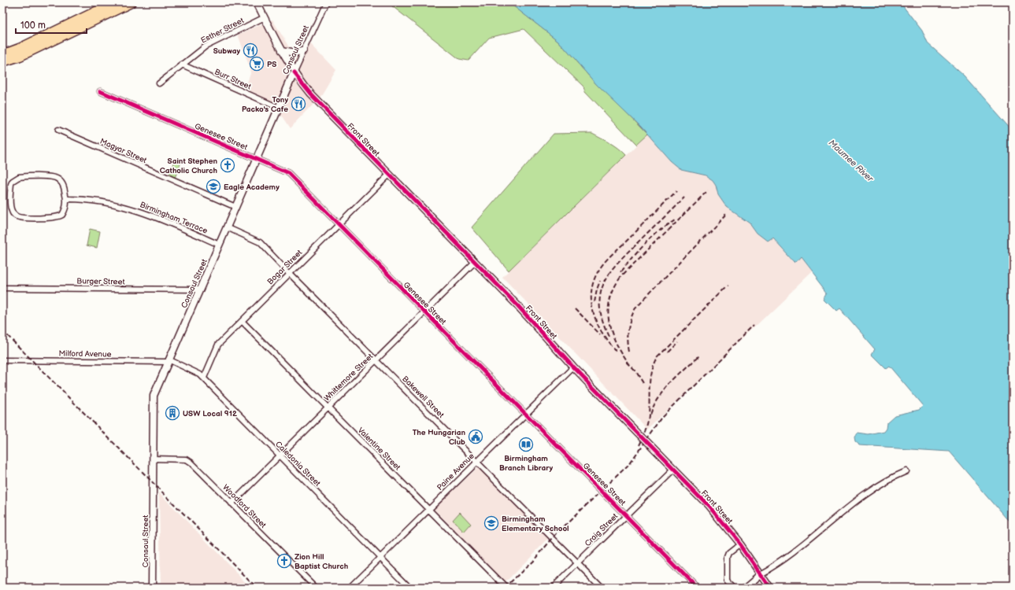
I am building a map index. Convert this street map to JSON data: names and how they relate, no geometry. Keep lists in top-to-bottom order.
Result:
{
  "streets": {
    "street": [
      "Esther Street",
      "Consaul Street",
      "Burr Street",
      "Genesee Street",
      "Front Street",
      "Magyar Street",
      "Birmingham Terrace",
      "Bogar Street",
      "Burger Street",
      "Milford Avenue",
      "Whittemore Street",
      "Bakewell Street",
      "Valentine Street",
      "Caledonia Street",
      "Paine Avenue",
      "Woodford Street",
      "Craig Street"
    ]
  },
  "crossings": [
    ["Esther Street", "Burr Street"],
    ["Esther Street", "Front Street"],
    ["Consaul Street", "Burr Street"],
    ["Consaul Street", "Genesee Street"],
    ["Consaul Street", "Front Street"],
    ["Consaul Street", "Magyar Street"],
    ["Consaul Street", "Birmingham Terrace"],
    ["Consaul Street", "Burger Street"],
    ["Consaul Street", "Milford Avenue"],
    ["Consaul Street", "Bakewell Street"],
    ["Consaul Street", "Caledonia Street"],
    ["Consaul Street", "Woodford Street"],
    ["Genesee Street", "Bogar Street"],
    ["Genesee Street", "Whittemore Street"],
    ["Genesee Street", "Paine Avenue"],
    ["Genesee Street", "Craig Street"],
    ["Front Street", "Bogar Street"],
    ["Front Street", "Whittemore Street"],
    ["Front Street", "Paine Avenue"],
    ["Front Street", "Craig Street"],
    ["Bogar Street", "Bakewell Street"],
    ["Bogar Street", "Valentine Street"],
    ["Bogar Street", "Caledonia Street"],
    ["Milford Avenue", "Caledonia Street"],
    ["Whittemore Street", "Bakewell Street"],
    ["Whittemore Street", "Valentine Street"],
    ["Whittemore Street", "Caledonia Street"],
    ["Whittemore Street", "Woodford Street"],
    ["Bakewell Street", "Paine Avenue"],
    ["Bakewell Street", "Craig Street"],
    ["Valentine Street", "Paine Avenue"],
    ["Caledonia Street", "Paine Avenue"]
  ],
  "water": ["Maumee River"],
  "places": {
    "restaurant": ["Subway", "Tony Packo's Cafe"],
    "supermarket": ["PS"],
    "church": ["Saint Stephen Catholic Church", "Zion Hill Baptist Church"],
    "school or university": ["Eagle Academy", "Birmingham Elementary School"],
    "building": ["USW Local 912"],
    "public building": ["The Hungarian Club"],
    "library": ["Birmingham Branch Library"]
  },
  "scale_bar": "100 m"
}
